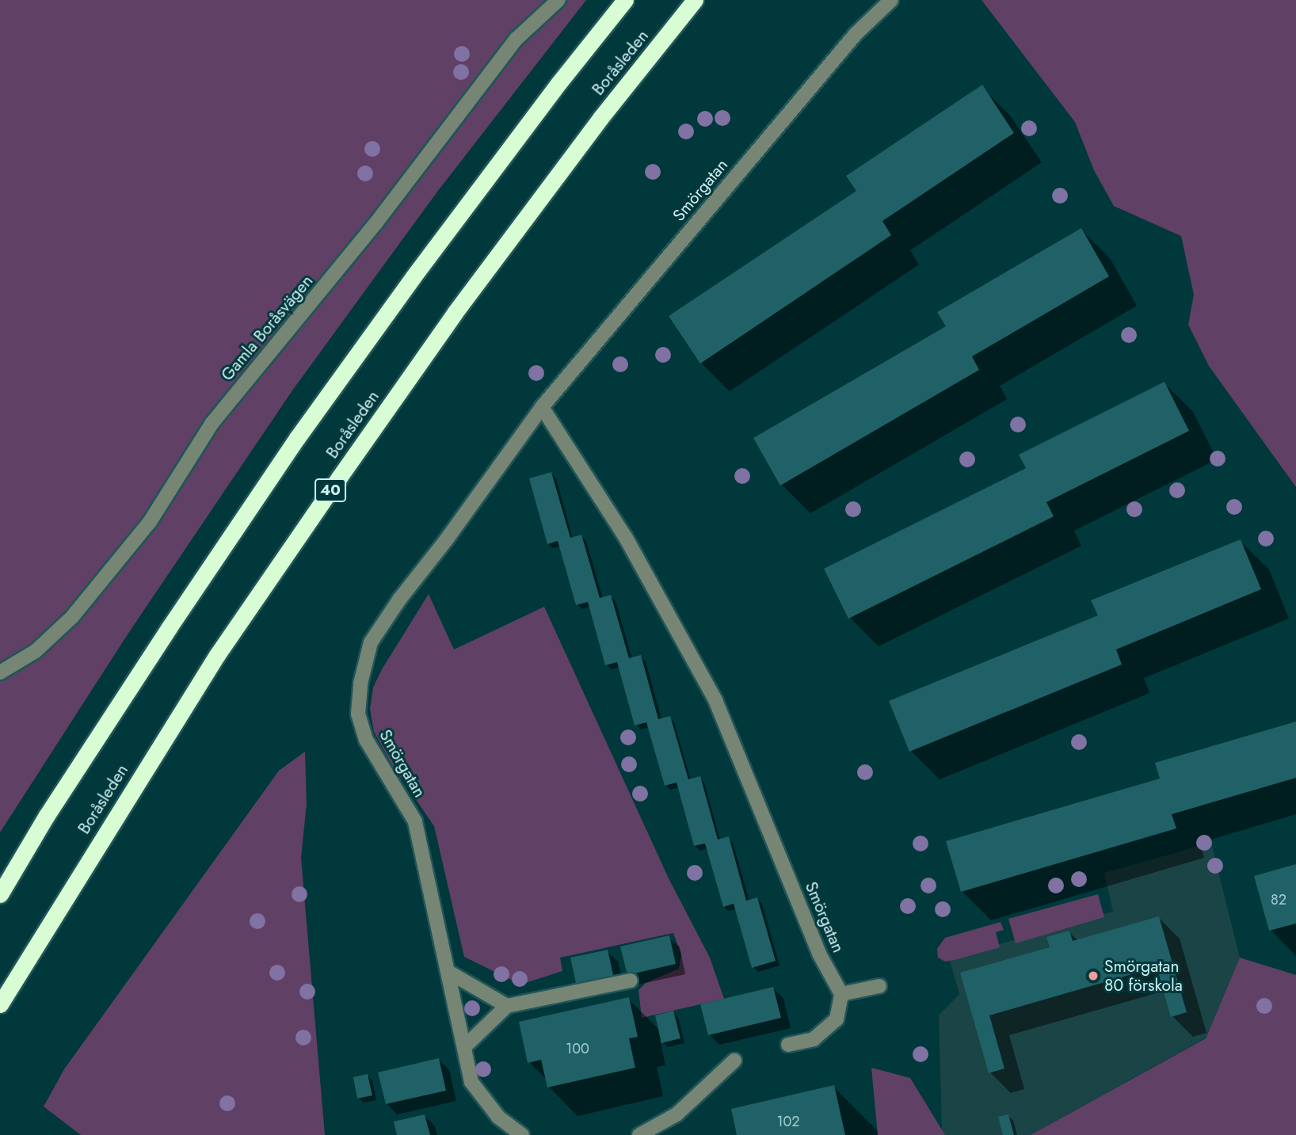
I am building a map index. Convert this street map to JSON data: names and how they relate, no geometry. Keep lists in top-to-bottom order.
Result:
{
  "streets": {
    "highway": ["Boråsleden", "40"],
    "street": ["Smörgatan", "Gamla Boråsvägen"]
  },
  "places": ["Smörgatan 80 förskola"],
  "house_numbers": ["82", "100", "102"]
}
